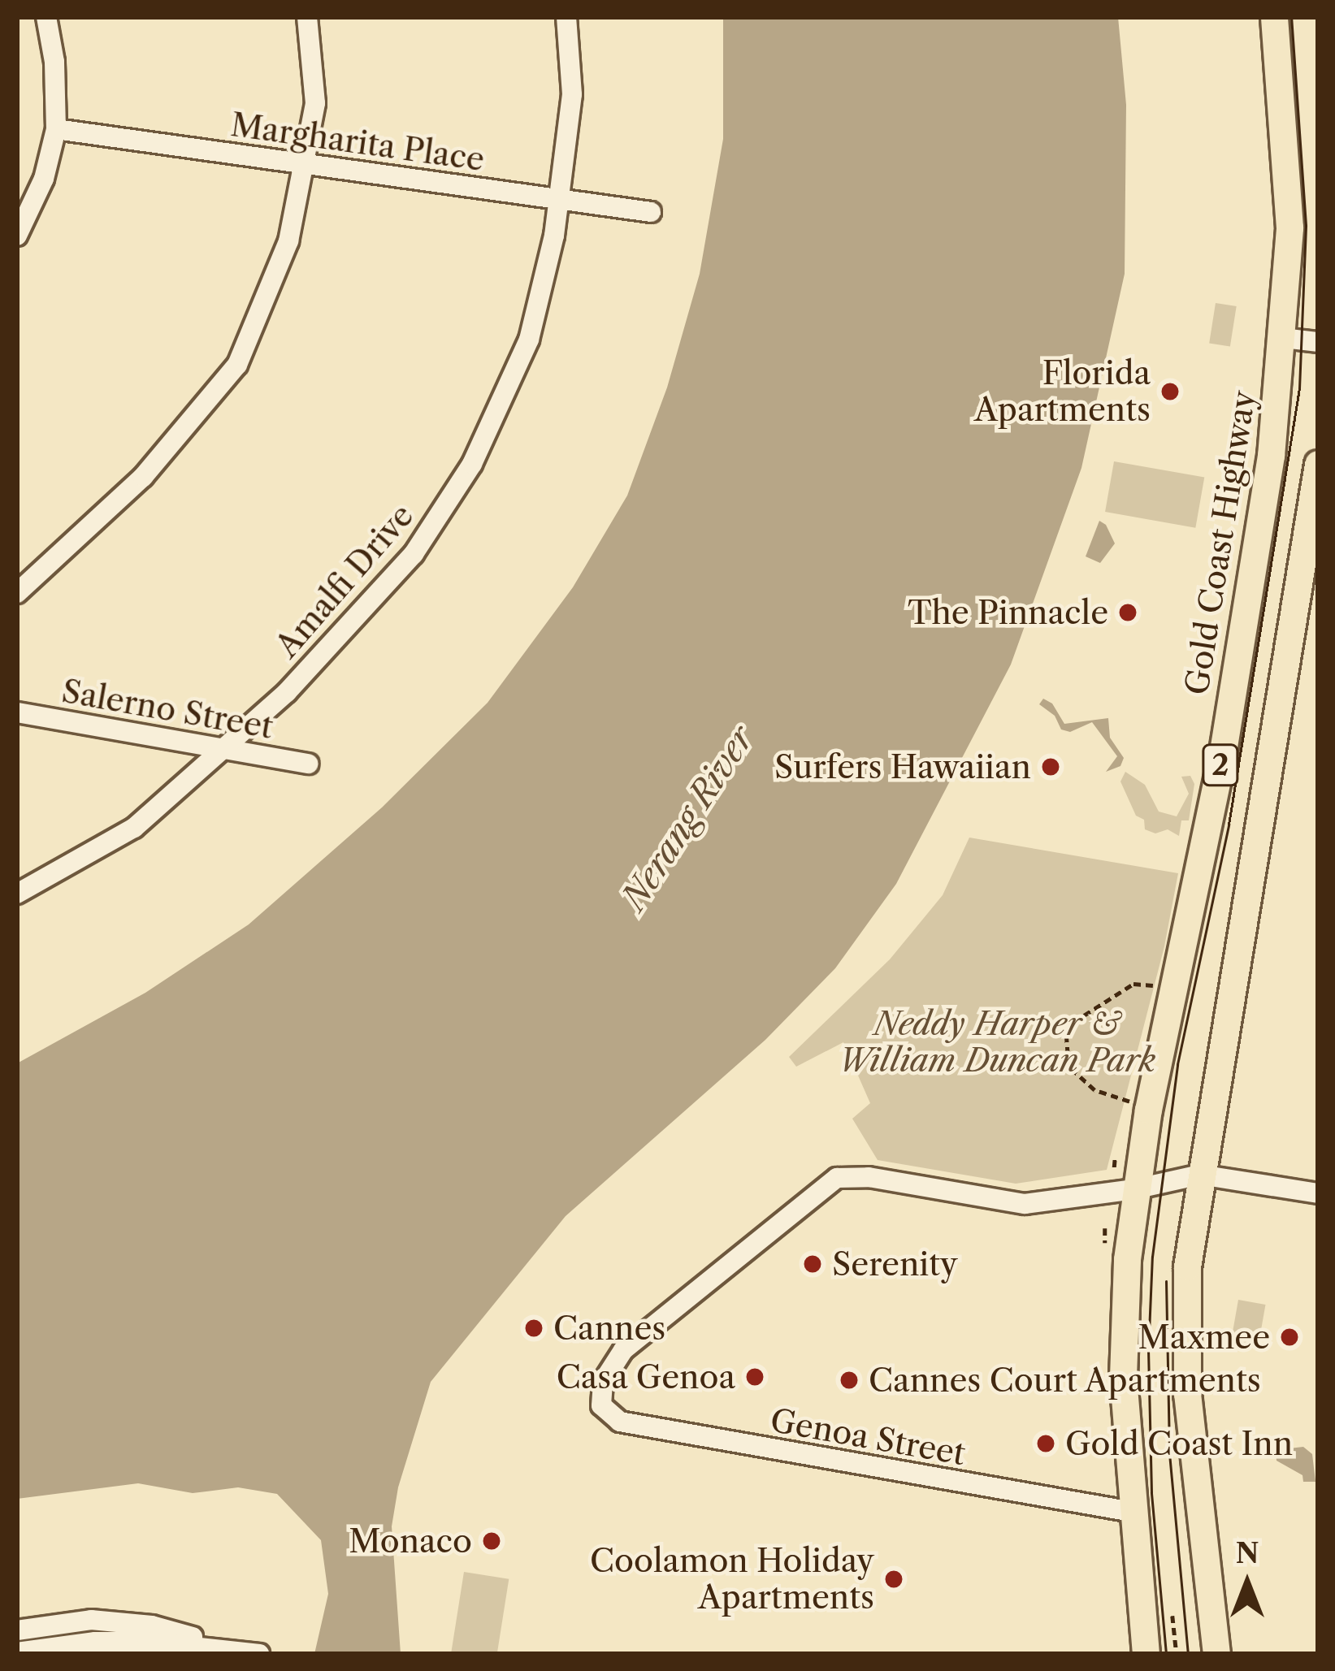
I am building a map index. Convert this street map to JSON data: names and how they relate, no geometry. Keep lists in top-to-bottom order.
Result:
{
  "streets": {
    "highway": ["Gold Coast Highway", "2"],
    "street": [
      "Margharita Place",
      "Amalfi Drive",
      "Salerno Street",
      "Genoa Street"
    ]
  },
  "crossings": [
    ["Margharita Place", "Amalfi Drive"],
    ["Gold Coast Highway", "Genoa Street"],
    ["Amalfi Drive", "Salerno Street"]
  ],
  "water": ["Nerang River"],
  "parks": ["Neddy Harper & William Duncan Park"],
  "places": [
    "Florida Apartments",
    "The Pinnacle",
    "Surfers Hawaiian",
    "Serenity",
    "Cannes",
    "Maxmee",
    "Casa Genoa",
    "Cannes Court Apartments",
    "Gold Coast Inn",
    "Monaco",
    "Coolamon Holiday Apartments"
  ],
  "north": "top"
}
